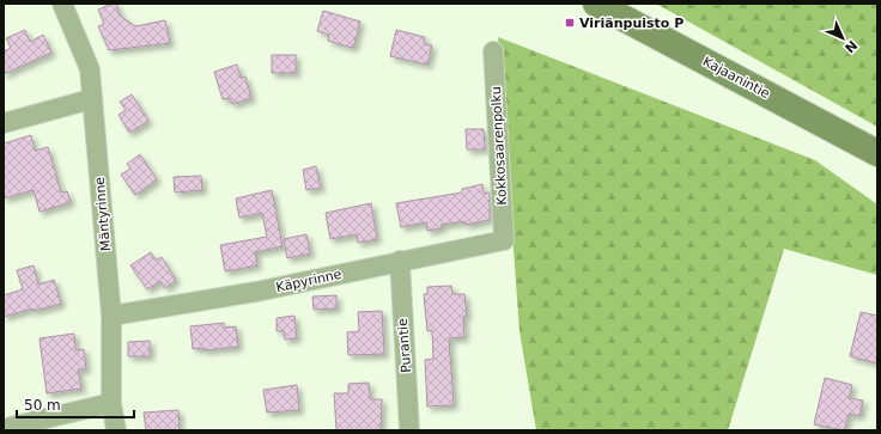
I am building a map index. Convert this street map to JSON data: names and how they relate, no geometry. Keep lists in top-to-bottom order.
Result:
{
  "streets": {
    "main road": ["Kajaanintie"],
    "street": [
      "Kokkosaarenpolku",
      "Mäntyrinne",
      "Käpyrinne",
      "Purantie"
    ]
  },
  "crossings": [
    ["Kokkosaarenpolku", "Käpyrinne"],
    ["Mäntyrinne", "Käpyrinne"],
    ["Käpyrinne", "Purantie"]
  ],
  "places": {
    "transit": ["Viriänpuisto P"]
  },
  "scale_bar": "50 m",
  "north": "bottom right"
}
